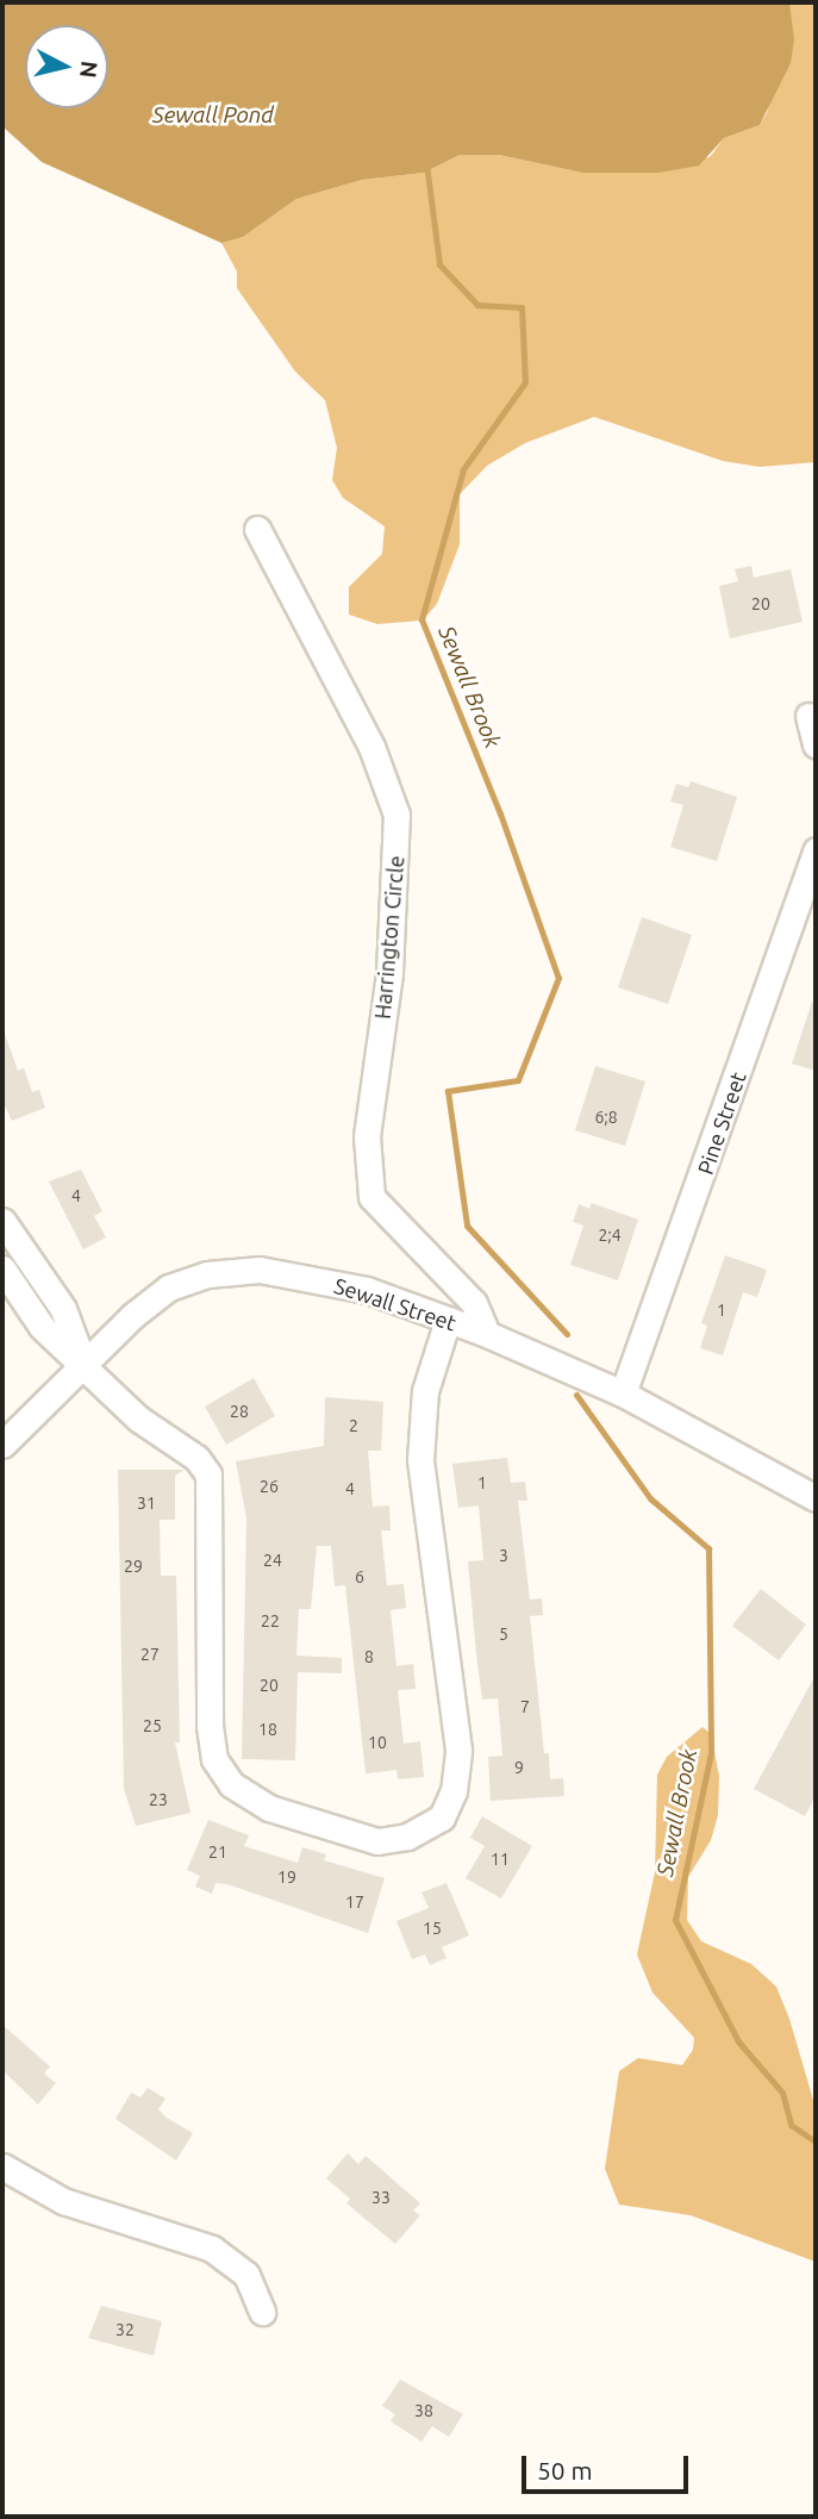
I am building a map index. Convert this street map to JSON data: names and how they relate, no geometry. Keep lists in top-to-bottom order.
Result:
{
  "streets": {
    "street": ["Harrington Circle", "Pine Street", "Sewall Street"]
  },
  "crossings": [
    ["Harrington Circle", "Sewall Street"],
    ["Pine Street", "Sewall Street"]
  ],
  "water": ["Sewall Pond", "Sewall Brook"],
  "house_numbers": [
    "20",
    "6;8",
    "4",
    "2;4",
    "1",
    "28",
    "2",
    "1",
    "26",
    "4",
    "31",
    "3",
    "24",
    "29",
    "6",
    "22",
    "5",
    "27",
    "8",
    "20",
    "7",
    "25",
    "18",
    "10",
    "9",
    "23",
    "21",
    "11",
    "19",
    "17",
    "15",
    "33",
    "32",
    "38"
  ],
  "scale_bar": "50 m",
  "north": "right"
}
